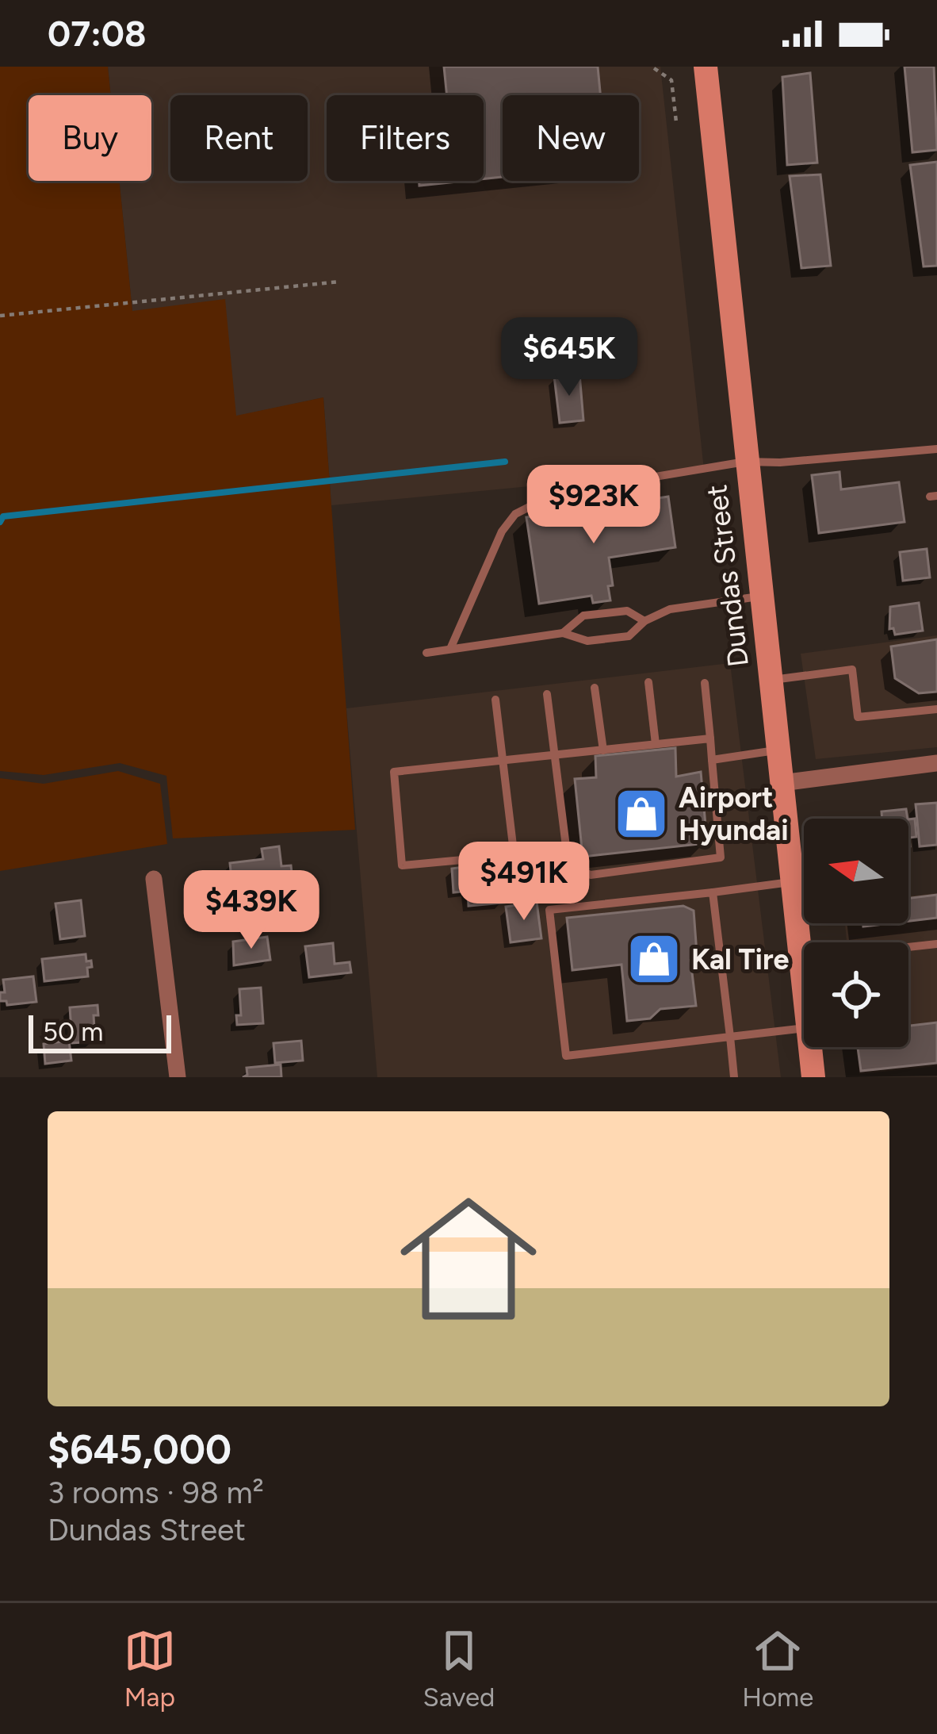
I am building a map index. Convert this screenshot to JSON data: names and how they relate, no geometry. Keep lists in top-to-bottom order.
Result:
{
  "streets": {
    "main road": ["Dundas Street"]
  },
  "places": {
    "shop": ["Airport Hyundai", "Kal Tire"]
  },
  "scale_bar": "50 m",
  "north": "left",
  "page": {
    "status": "07:08",
    "chip": [
      "Buy",
      "Rent",
      "Filters",
      "New"
    ],
    "price": [
      "$645K",
      "$923K",
      "$491K",
      "$439K"
    ],
    "scale": "50 m",
    "list": [
      {
        "name": "$645,000",
        "note": "3 rooms · 98 m² · Dundas Street"
      }
    ],
    "tabs": ["Map", "Saved", "Home"]
  }
}
